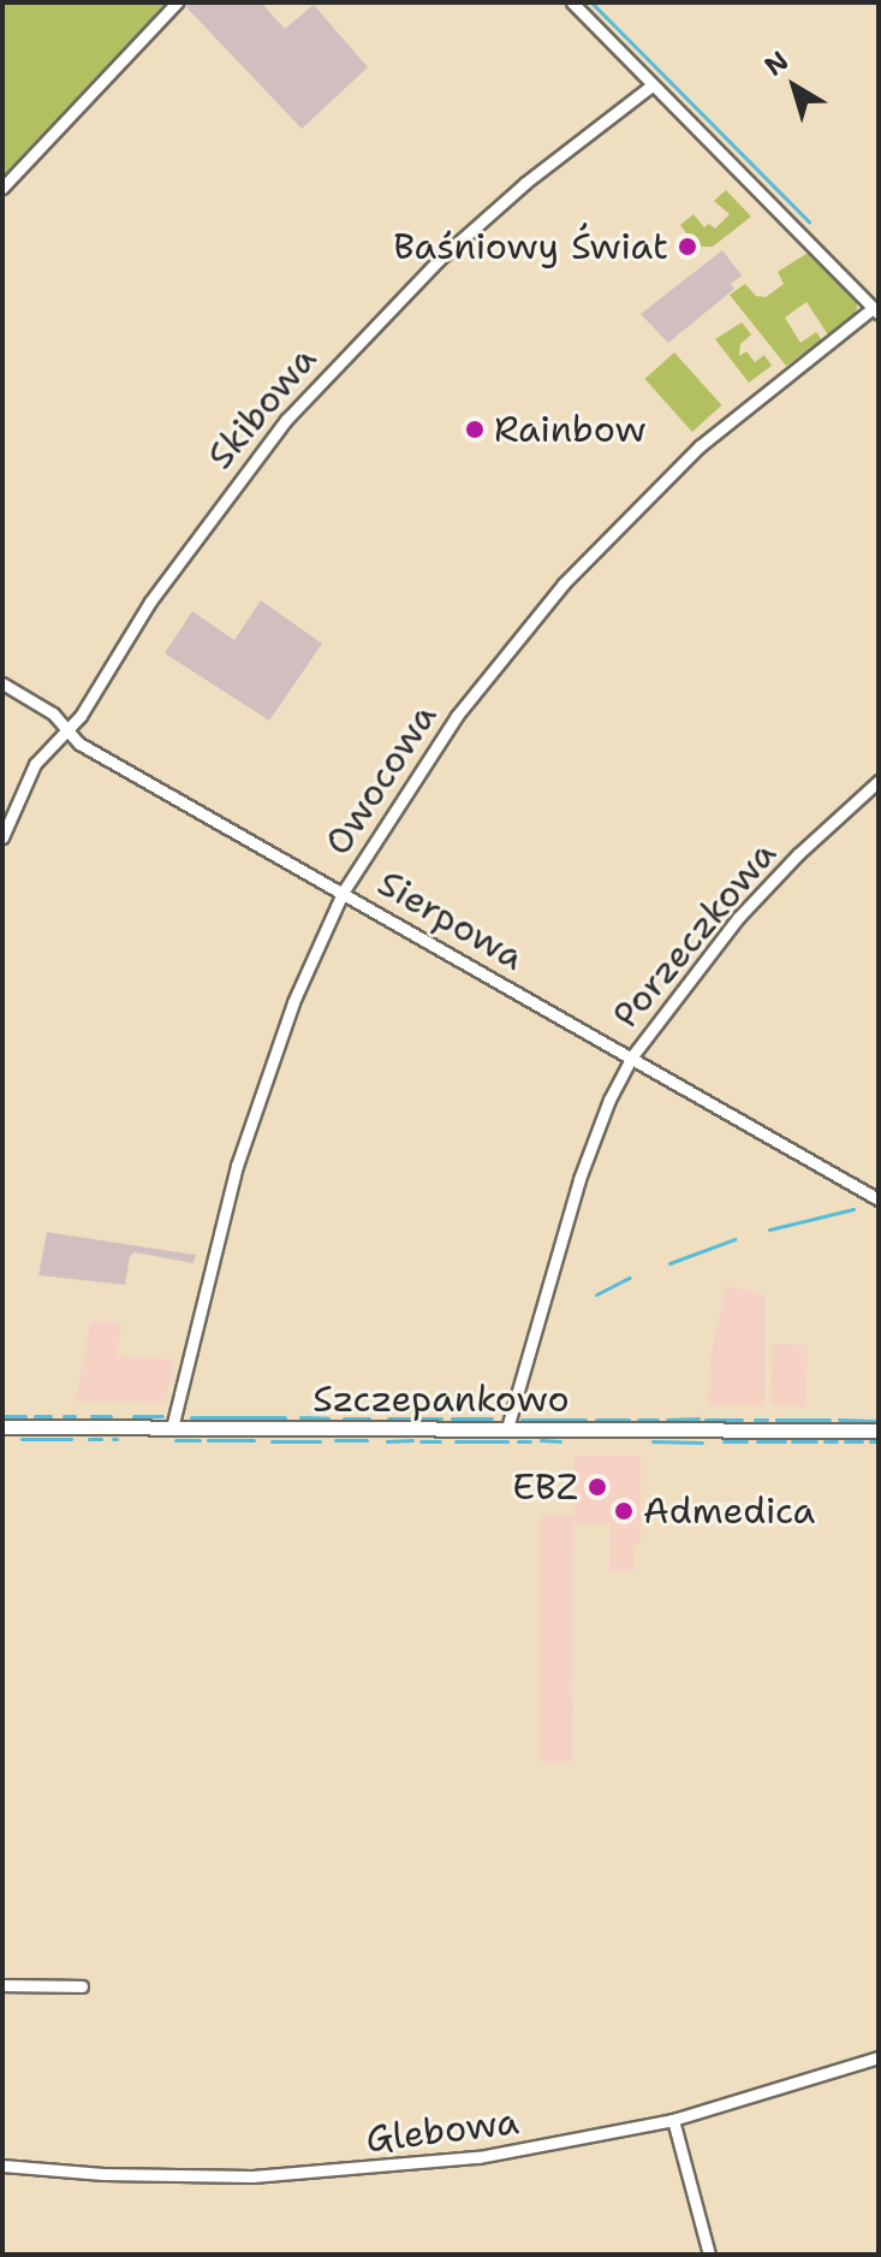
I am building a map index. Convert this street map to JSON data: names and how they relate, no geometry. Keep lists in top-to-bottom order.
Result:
{
  "streets": {
    "street": [
      "Skibowa",
      "Owocowa",
      "Sierpowa",
      "Porzeczkowa",
      "Szczepankowo",
      "Glebowa"
    ]
  },
  "crossings": [
    ["Skibowa", "Sierpowa"],
    ["Owocowa", "Sierpowa"],
    ["Owocowa", "Szczepankowo"],
    ["Sierpowa", "Porzeczkowa"],
    ["Porzeczkowa", "Szczepankowo"]
  ],
  "places": [
    "Baśniowy Świat",
    "Rainbow",
    "EBZ",
    "Admedica"
  ],
  "north": "top left"
}
